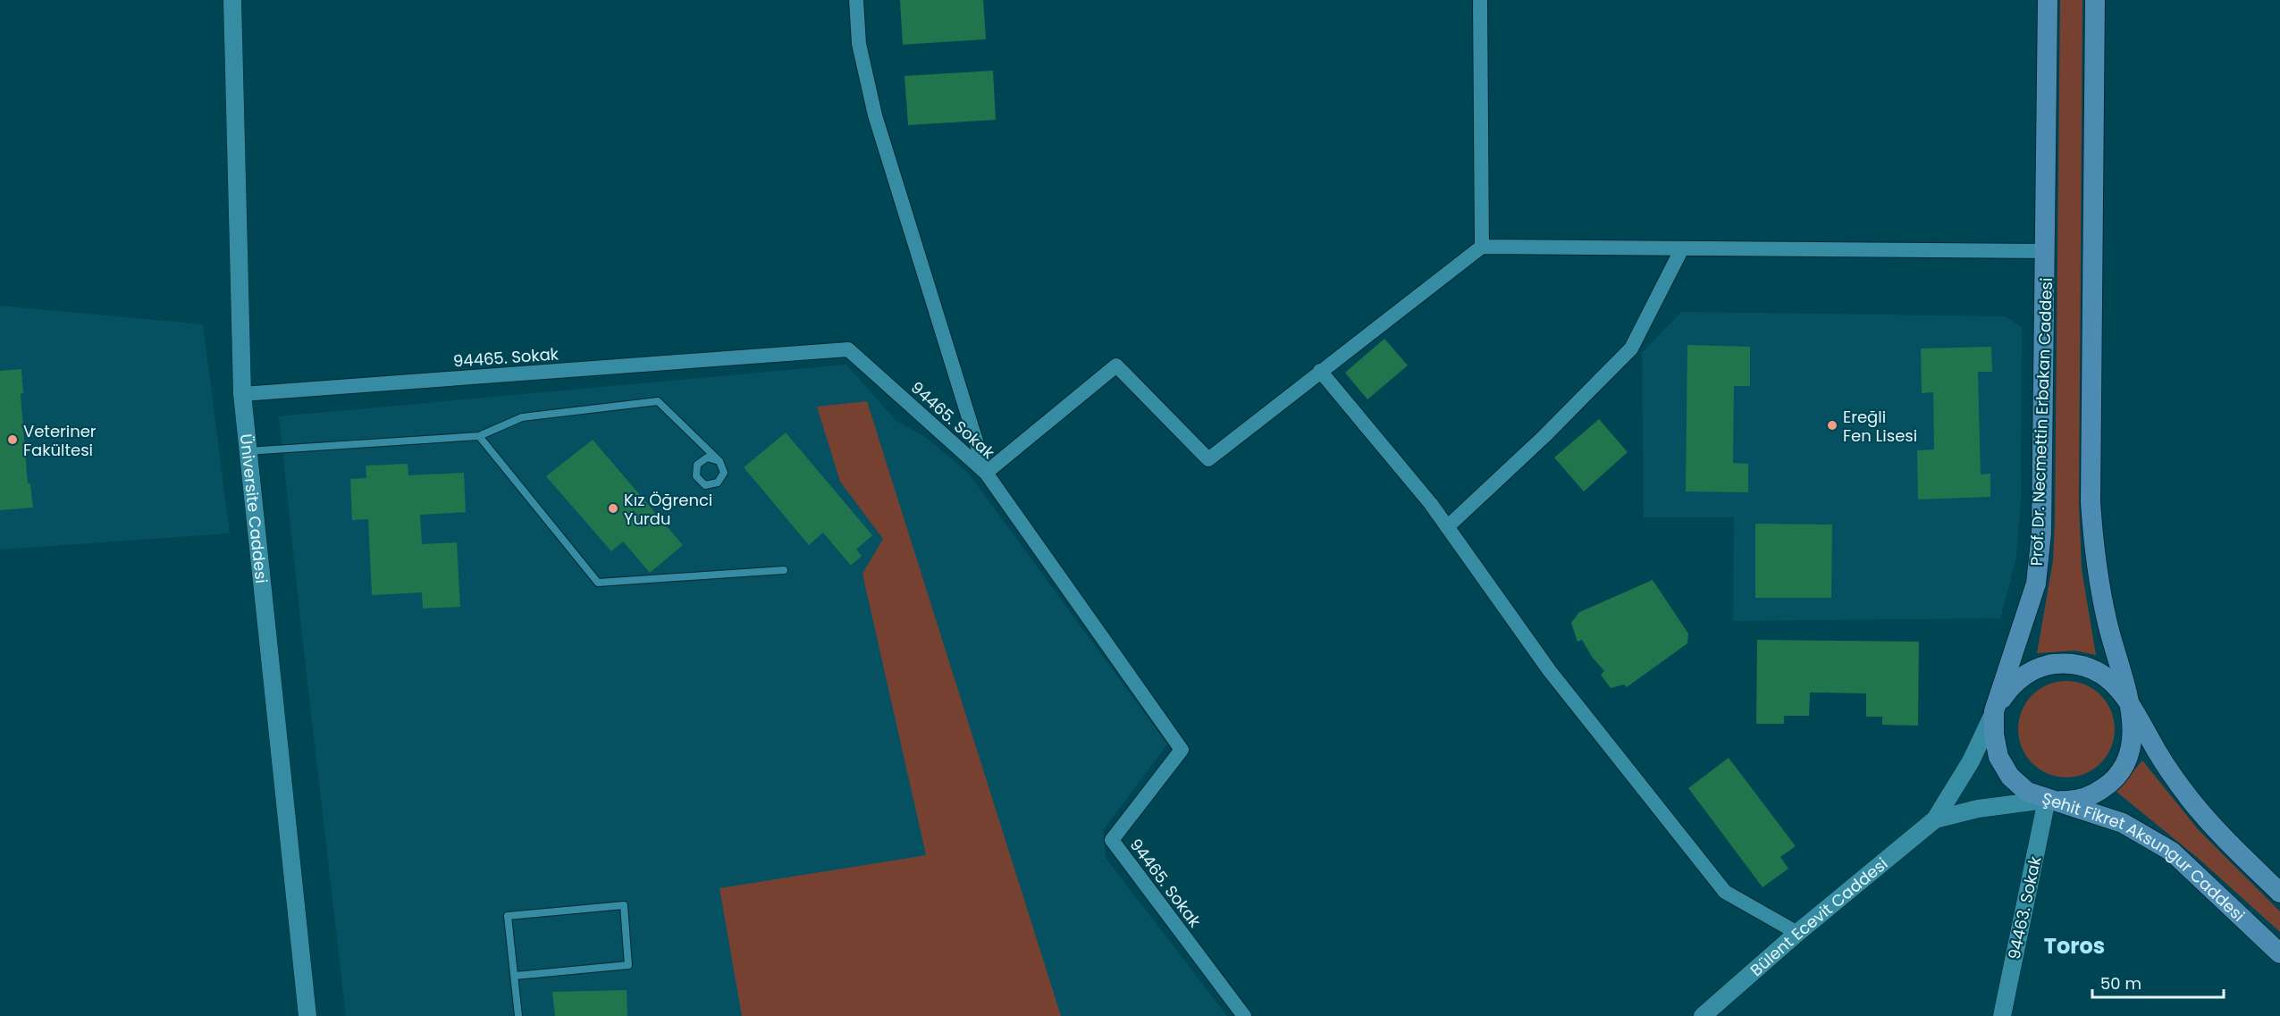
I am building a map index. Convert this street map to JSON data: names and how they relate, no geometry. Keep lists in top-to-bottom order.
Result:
{
  "streets": {
    "main road": ["Prof. Dr. Necmettin Erbakan Caddesi", "Şehit Fikret Aksungur Caddesi"],
    "street": [
      "94465. Sokak",
      "Üniversite Caddesi",
      "94463. Sokak",
      "Bülent Ecevit Caddesi"
    ]
  },
  "crossings": [
    ["94465. Sokak", "Üniversite Caddesi"],
    ["Prof. Dr. Necmettin Erbakan Caddesi", "Şehit Fikret Aksungur Caddesi"],
    ["Prof. Dr. Necmettin Erbakan Caddesi", "94463. Sokak"],
    ["Prof. Dr. Necmettin Erbakan Caddesi", "Bülent Ecevit Caddesi"],
    ["Şehit Fikret Aksungur Caddesi", "94463. Sokak"],
    ["Şehit Fikret Aksungur Caddesi", "Bülent Ecevit Caddesi"],
    ["94463. Sokak", "Bülent Ecevit Caddesi"]
  ],
  "districts": ["Toros"],
  "places": ["Ereğli Fen Lisesi", "Veteriner Fakültesi", "Kız Öğrenci Yurdu"],
  "scale_bar": "50 m"
}
